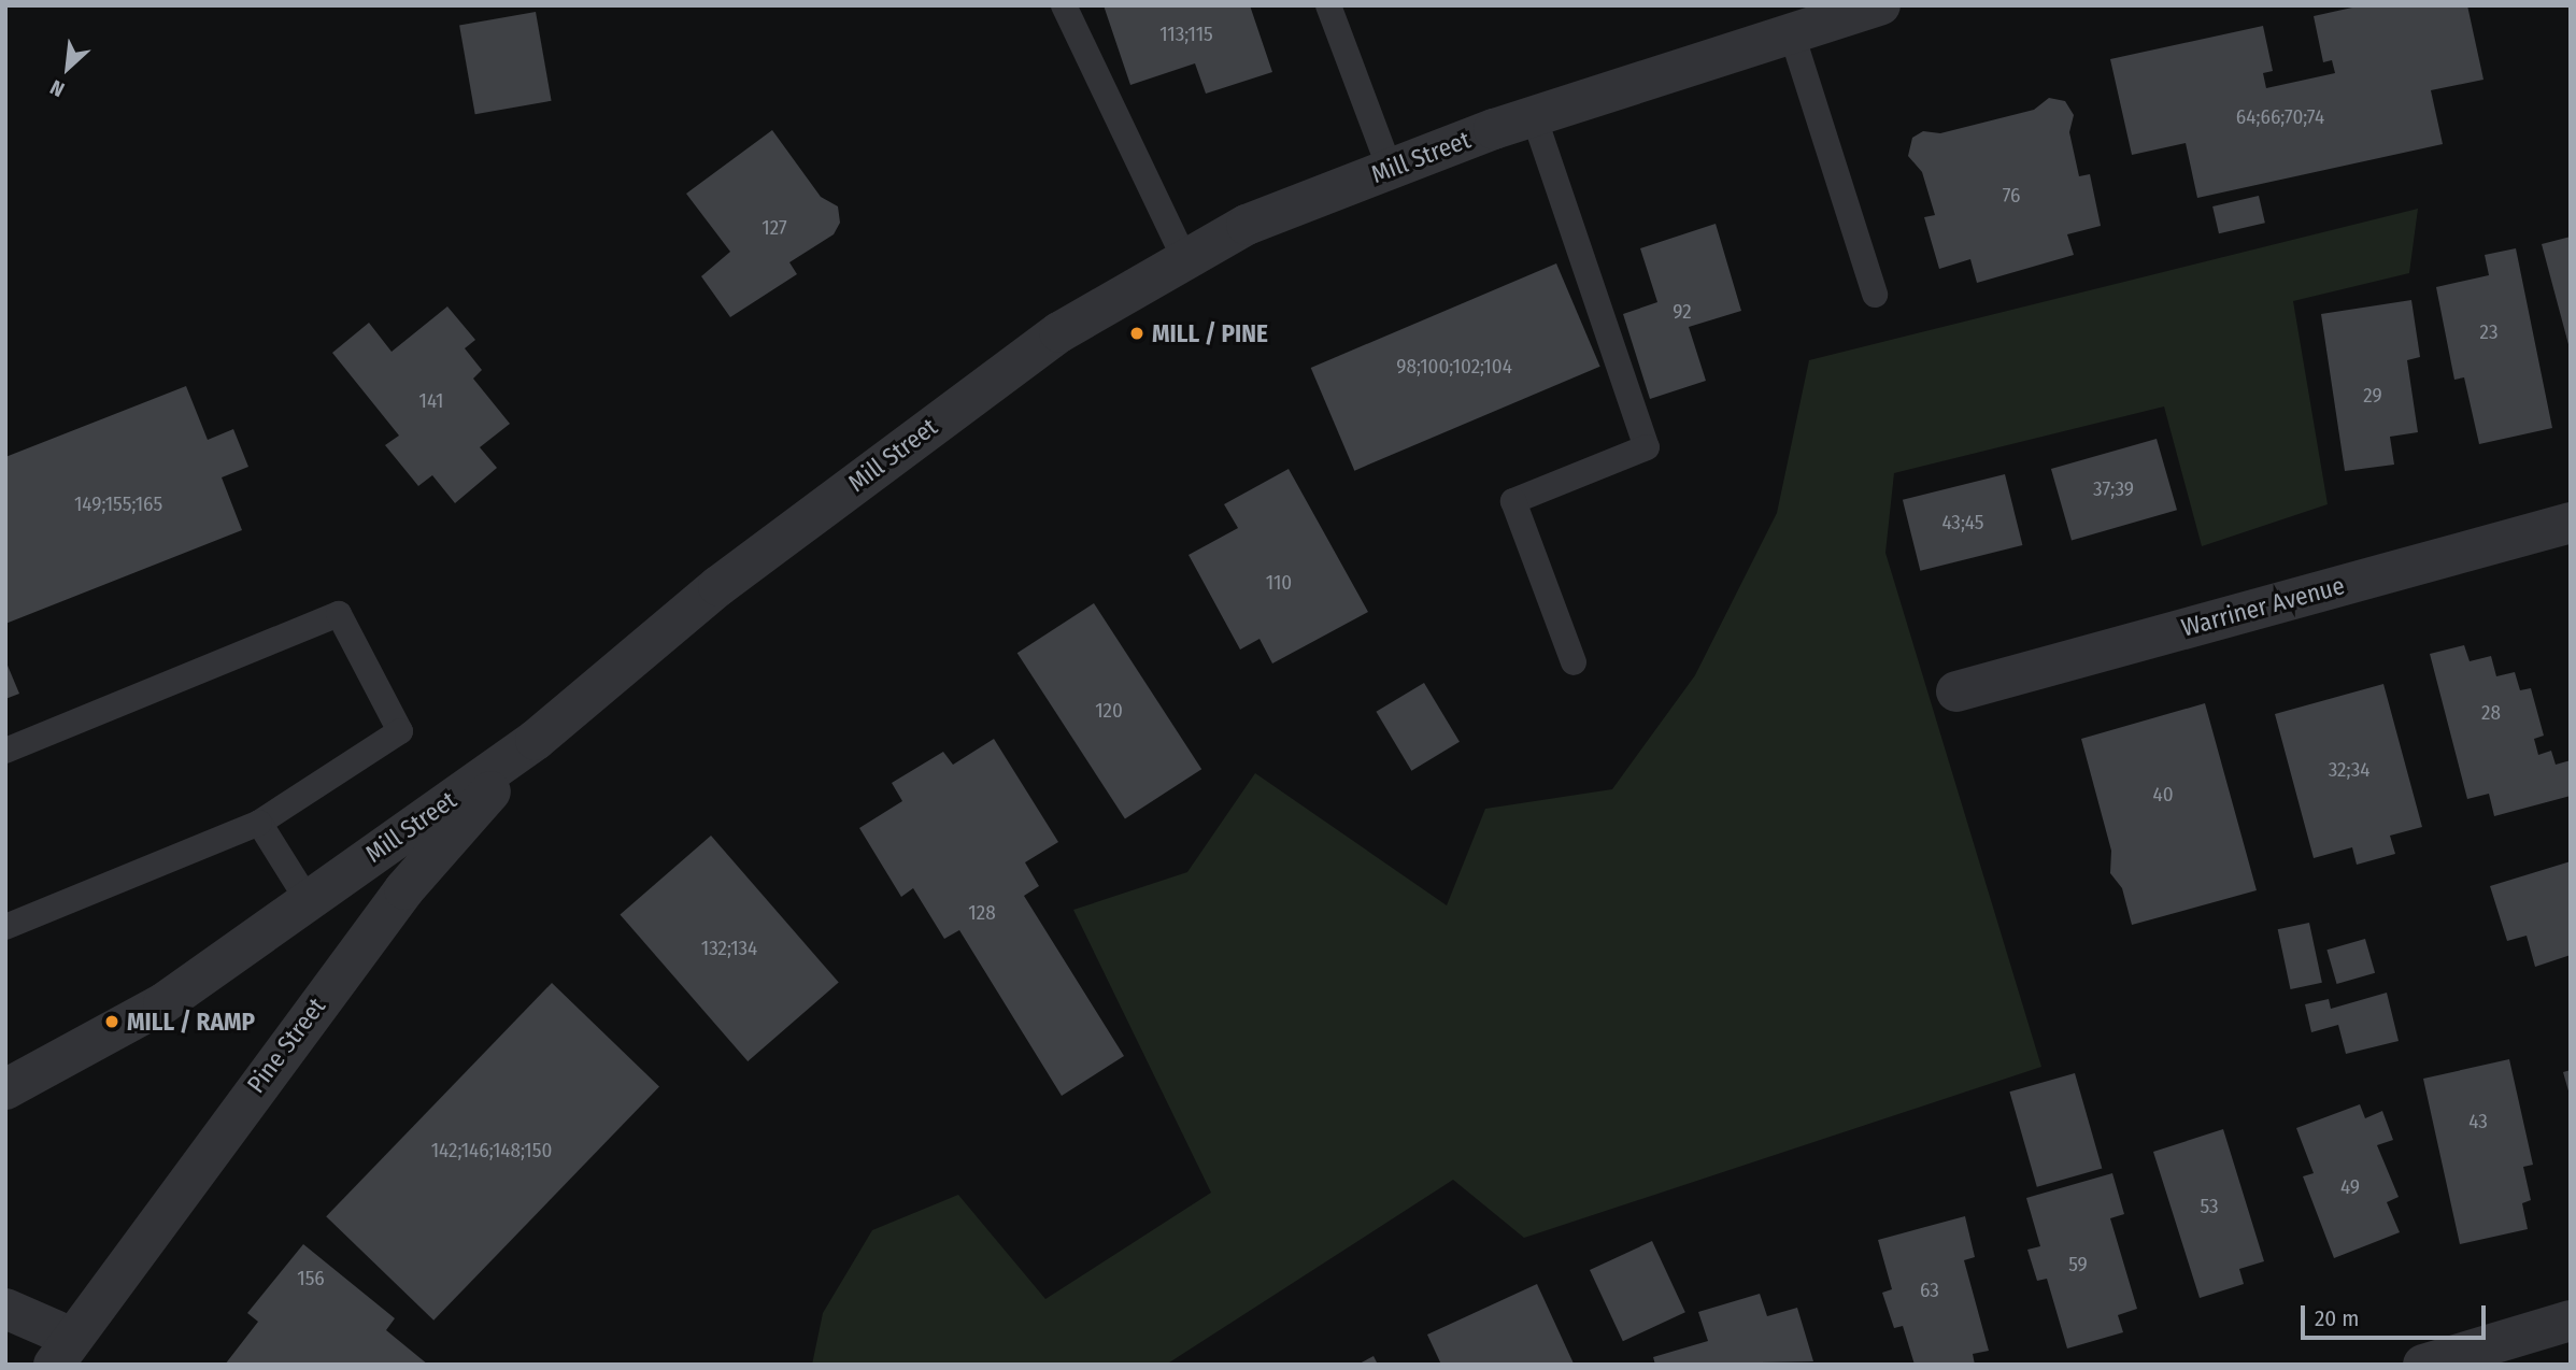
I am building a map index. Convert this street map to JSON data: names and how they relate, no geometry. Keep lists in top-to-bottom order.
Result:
{
  "streets": {
    "street": ["Mill Street", "Warriner Avenue", "Pine Street"]
  },
  "crossings": [
    ["Mill Street", "Pine Street"]
  ],
  "places": ["MILL / PINE", "MILL / RAMP"],
  "house_numbers": [
    "113;115",
    "64;66;70;74",
    "76",
    "127",
    "92",
    "23",
    "98;100;102;104",
    "29",
    "141",
    "37;39",
    "149;155;165",
    "43;45",
    "110",
    "120",
    "28",
    "32;34",
    "40",
    "128",
    "132;134",
    "43",
    "142;146;148;150",
    "49",
    "53",
    "59",
    "156",
    "63"
  ],
  "scale_bar": "20 m",
  "north": "bottom left"
}
